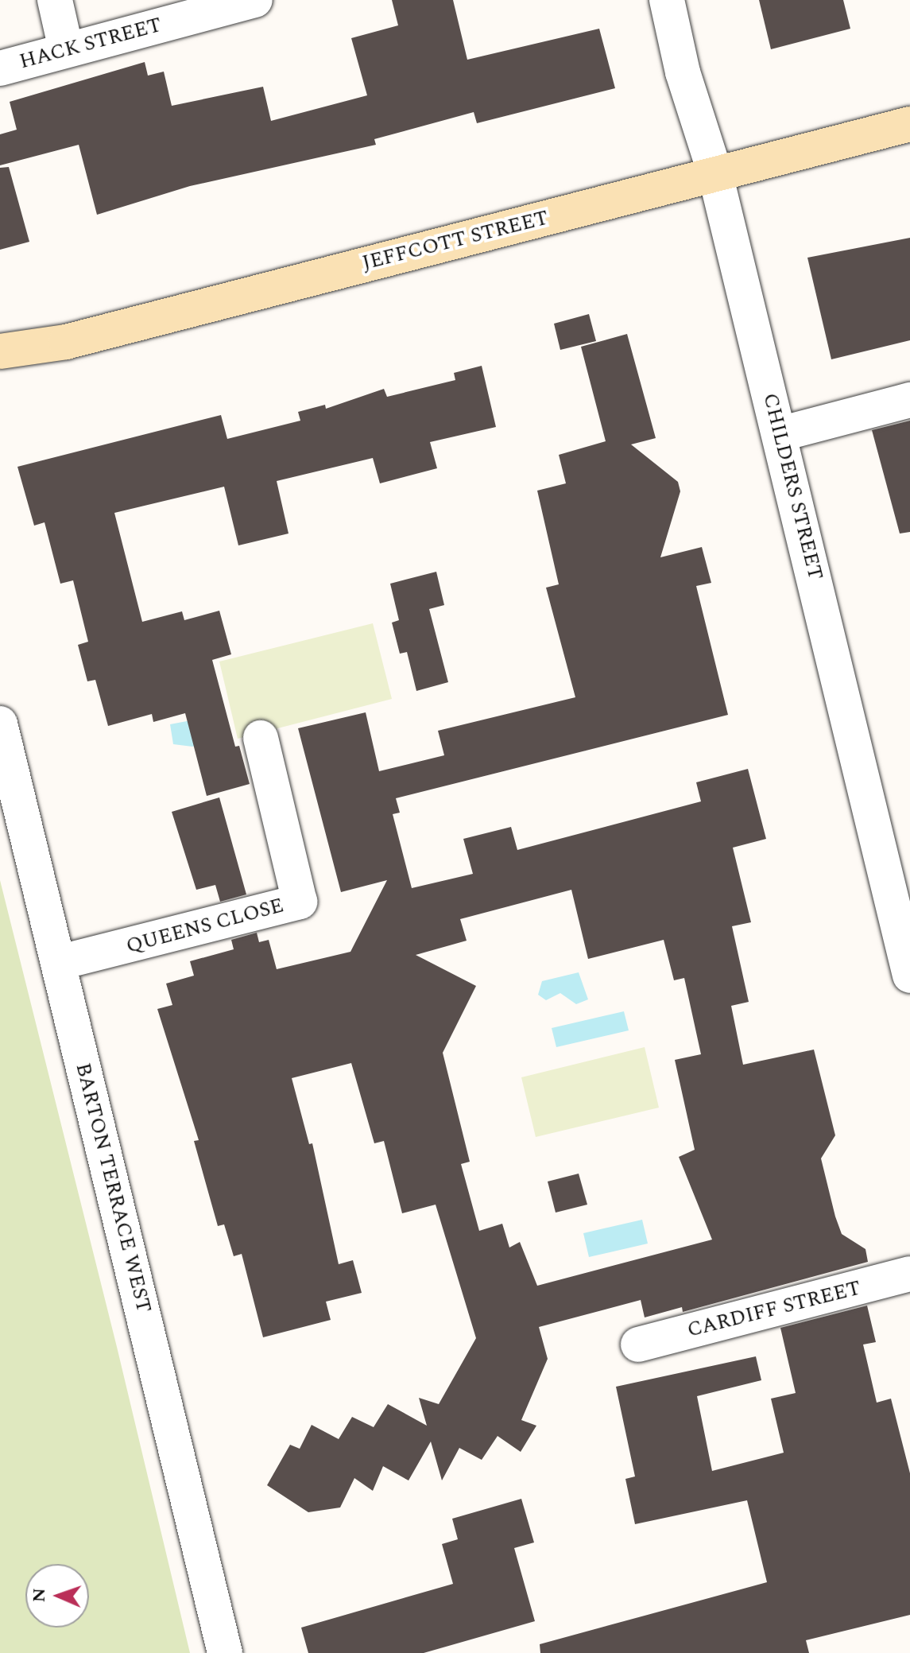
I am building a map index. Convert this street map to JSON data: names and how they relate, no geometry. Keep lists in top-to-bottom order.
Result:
{
  "streets": {
    "main road": ["JEFFCOTT STREET"],
    "street": [
      "HACK STREET",
      "CHILDERS STREET",
      "QUEENS CLOSE",
      "BARTON TERRACE WEST",
      "CARDIFF STREET"
    ]
  },
  "crossings": [
    ["JEFFCOTT STREET", "CHILDERS STREET"],
    ["QUEENS CLOSE", "BARTON TERRACE WEST"]
  ],
  "north": "left"
}
